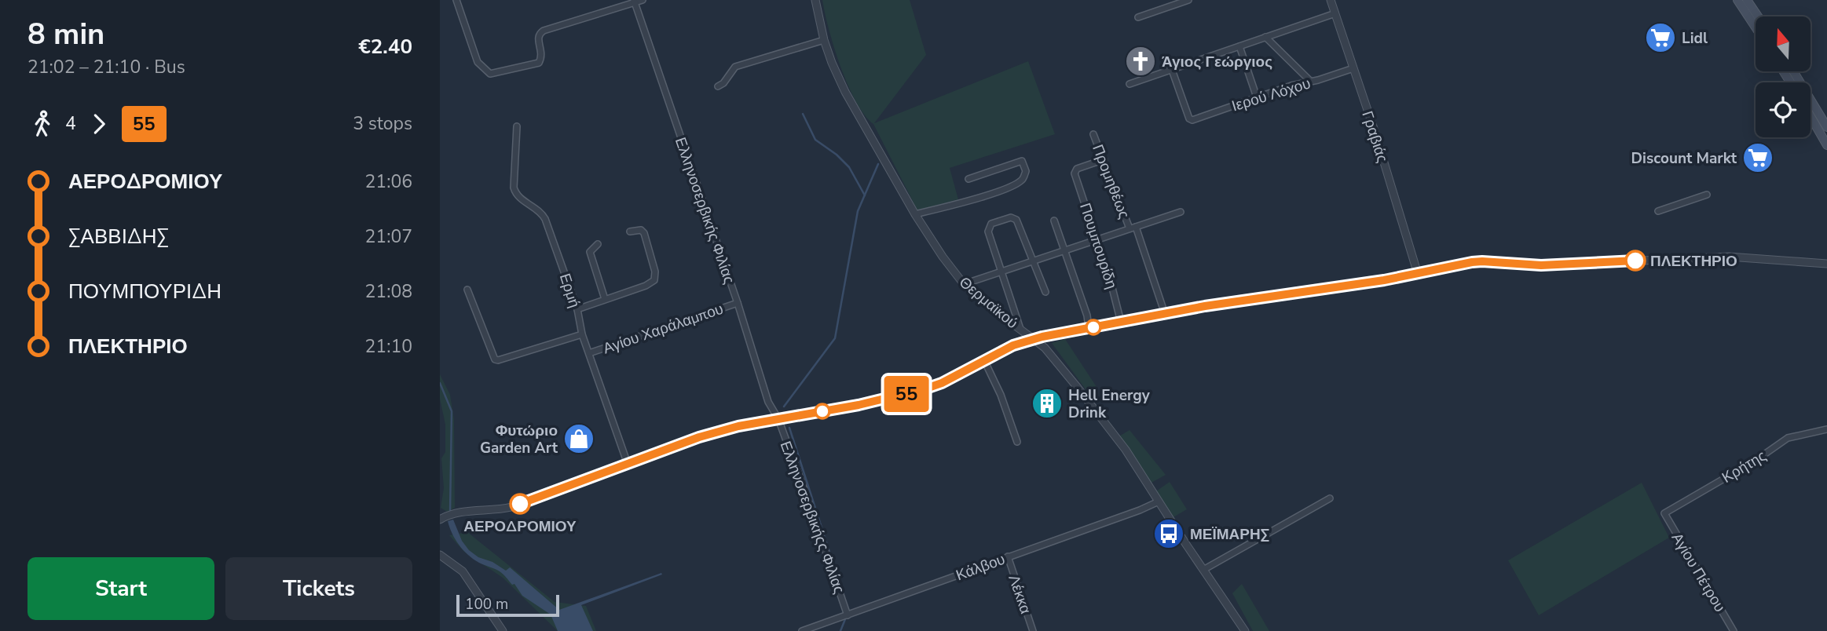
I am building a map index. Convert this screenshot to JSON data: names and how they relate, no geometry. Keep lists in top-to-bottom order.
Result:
{
  "streets": {
    "street": [
      "Ιερού Λόχου",
      "Γραβιάς",
      "Προμηθέως",
      "Ελληνοσερβικής Φιλίας",
      "Πουμπουρίδη",
      "Ερμή",
      "Θερμαϊκού",
      "Αγίου Χαράλαμπου",
      "Κρήτης",
      "Ελληνοσερβικήςς Φιλίας",
      "Κάλβου",
      "Αγίου Πέτρου",
      "Λέκκα"
    ]
  },
  "crossings": [
    ["Ιερού Λόχου", "Γραβιάς"],
    ["Προμηθέως", "Πουμπουρίδη"],
    ["Ελληνοσερβικής Φιλίας", "Αγίου Χαράλαμπου"],
    ["Ελληνοσερβικής Φιλίας", "Ελληνοσερβικήςς Φιλίας"],
    ["Ερμή", "Αγίου Χαράλαμπου"],
    ["Θερμαϊκού", "Κάλβου"],
    ["Κρήτης", "Αγίου Πέτρου"],
    ["Ελληνοσερβικήςς Φιλίας", "Κάλβου"],
    ["Κάλβου", "Λέκκα"]
  ],
  "places": {
    "supermarket": ["Lidl", "Discount Markt"],
    "church": ["Άγιος Γεώργιος"],
    "other": ["ΠΛΕΚΤΗΡΙΟ", "ΑΕΡΟΔΡΟΜΙΟΥ"],
    "building": ["Hell Energy Drink"],
    "shop": ["Φυτώριο Garden Art"],
    "bus stop": ["ΜΕΪΜΑΡΗΣ"]
  },
  "lines": ["bus line 55"],
  "scale_bar": "100 m",
  "north": "top",
  "page": {
    "heading": ["8 min", "21:02 – 21:10 · Bus", "€2.40"],
    "on_map": "55",
    "legs": ["4", "55", "3 stops"],
    "list": [
      {
        "name": "ΑΕΡΟΔΡΟΜΙΟΥ",
        "value": "21:06"
      },
      {
        "name": "ΣΑΒΒΙΔΗΣ",
        "value": "21:07"
      },
      {
        "name": "ΠΟΥΜΠΟΥΡΙΔΗ",
        "value": "21:08"
      },
      {
        "name": "ΠΛΕΚΤΗΡΙΟ",
        "value": "21:10"
      }
    ],
    "buttons": ["Start", "Tickets"],
    "scale": "100 m"
  }
}
